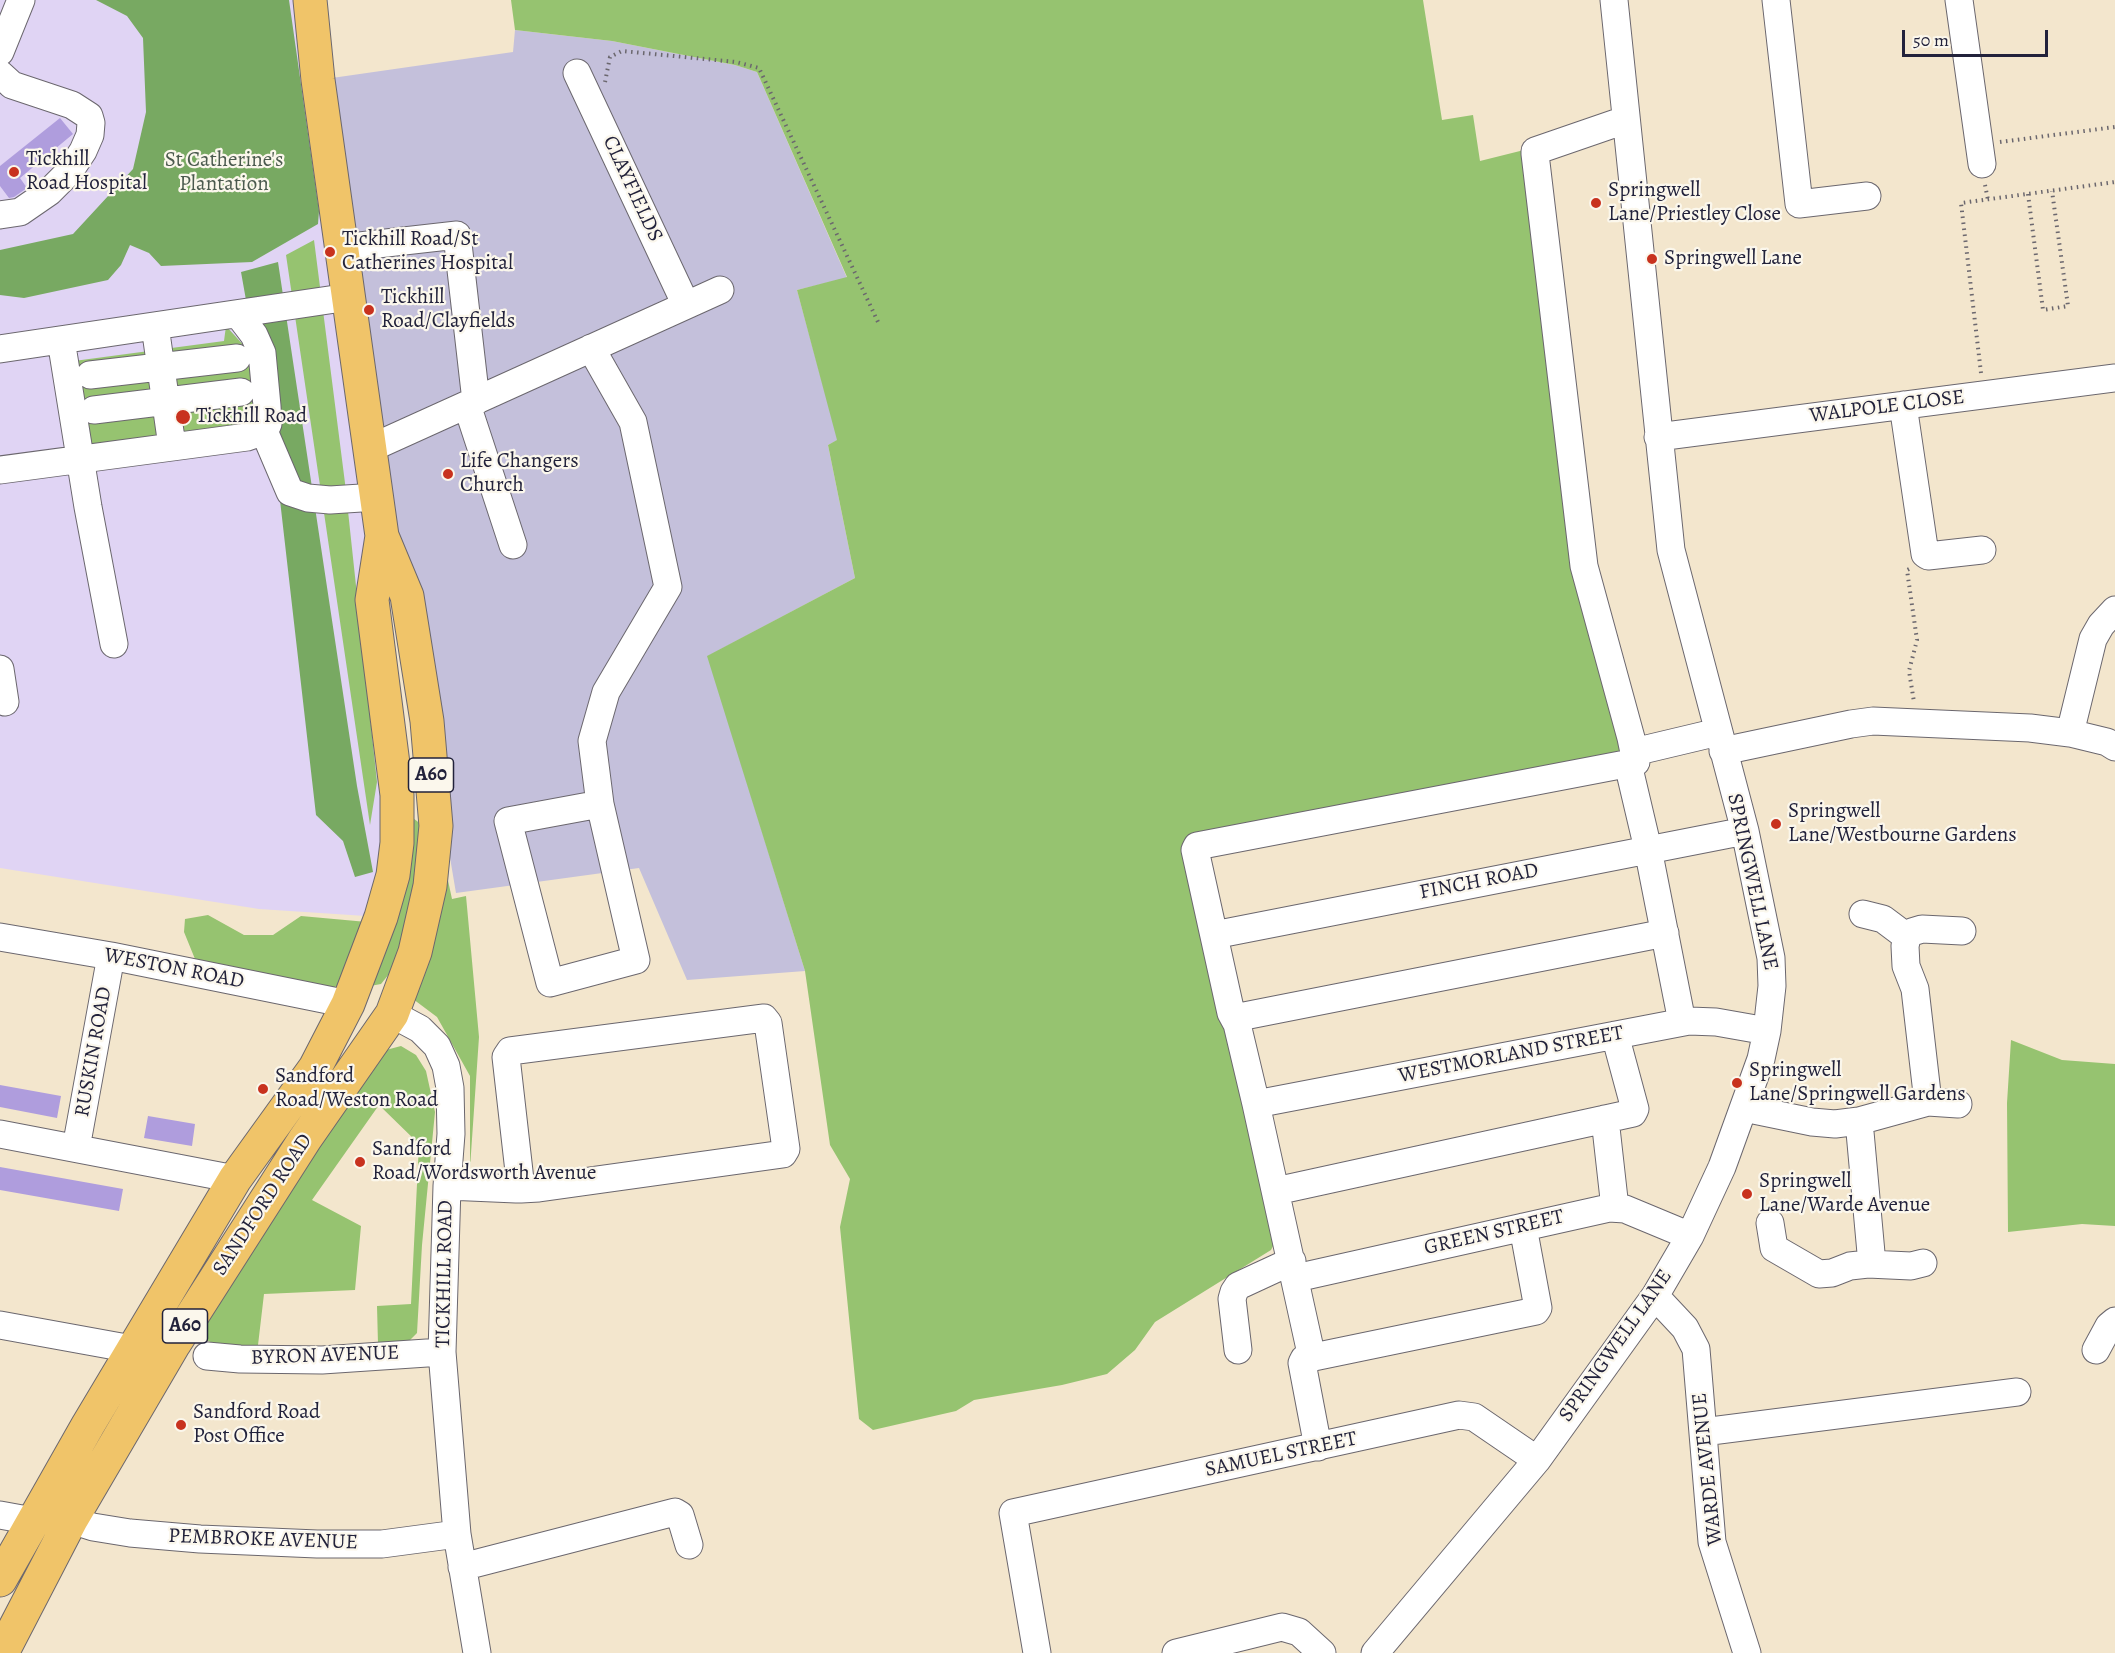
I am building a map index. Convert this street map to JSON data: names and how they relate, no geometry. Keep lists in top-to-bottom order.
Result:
{
  "streets": {
    "main road": ["A60", "SANDFORD ROAD"],
    "street": [
      "CLAYFIELDS",
      "WALPOLE CLOSE",
      "FINCH ROAD",
      "SPRINGWELL LANE",
      "WESTON ROAD",
      "RUSKIN ROAD",
      "WESTMORLAND STREET",
      "GREEN STREET",
      "TICKHILL ROAD",
      "BYRON AVENUE",
      "SAMUEL STREET",
      "WARDE AVENUE",
      "PEMBROKE AVENUE"
    ]
  },
  "crossings": [
    ["WALPOLE CLOSE", "SPRINGWELL LANE"],
    ["A60", "WESTON ROAD"],
    ["A60", "SANDFORD ROAD"],
    ["A60", "TICKHILL ROAD"],
    ["FINCH ROAD", "SPRINGWELL LANE"],
    ["SPRINGWELL LANE", "WESTMORLAND STREET"],
    ["SPRINGWELL LANE", "GREEN STREET"],
    ["SPRINGWELL LANE", "SAMUEL STREET"],
    ["SPRINGWELL LANE", "WARDE AVENUE"],
    ["WESTON ROAD", "RUSKIN ROAD"],
    ["WESTON ROAD", "SANDFORD ROAD"],
    ["SANDFORD ROAD", "TICKHILL ROAD"],
    ["SANDFORD ROAD", "BYRON AVENUE"],
    ["SANDFORD ROAD", "PEMBROKE AVENUE"],
    ["TICKHILL ROAD", "BYRON AVENUE"],
    ["TICKHILL ROAD", "PEMBROKE AVENUE"]
  ],
  "parks": ["St Catherine's Plantation"],
  "places": [
    "Tickhill Road Hospital",
    "Springwell Lane/Priestley Close",
    "Tickhill Road/St Catherines Hospital",
    "Springwell Lane",
    "Tickhill Road/Clayfields",
    "Tickhill Road",
    "Life Changers Church",
    "Springwell Lane/Westbourne Gardens",
    "Springwell Lane/Springwell Gardens",
    "Sandford Road/Weston Road",
    "Sandford Road/Wordsworth Avenue",
    "Springwell Lane/Warde Avenue",
    "Sandford Road Post Office"
  ],
  "scale_bar": "50 m"
}
